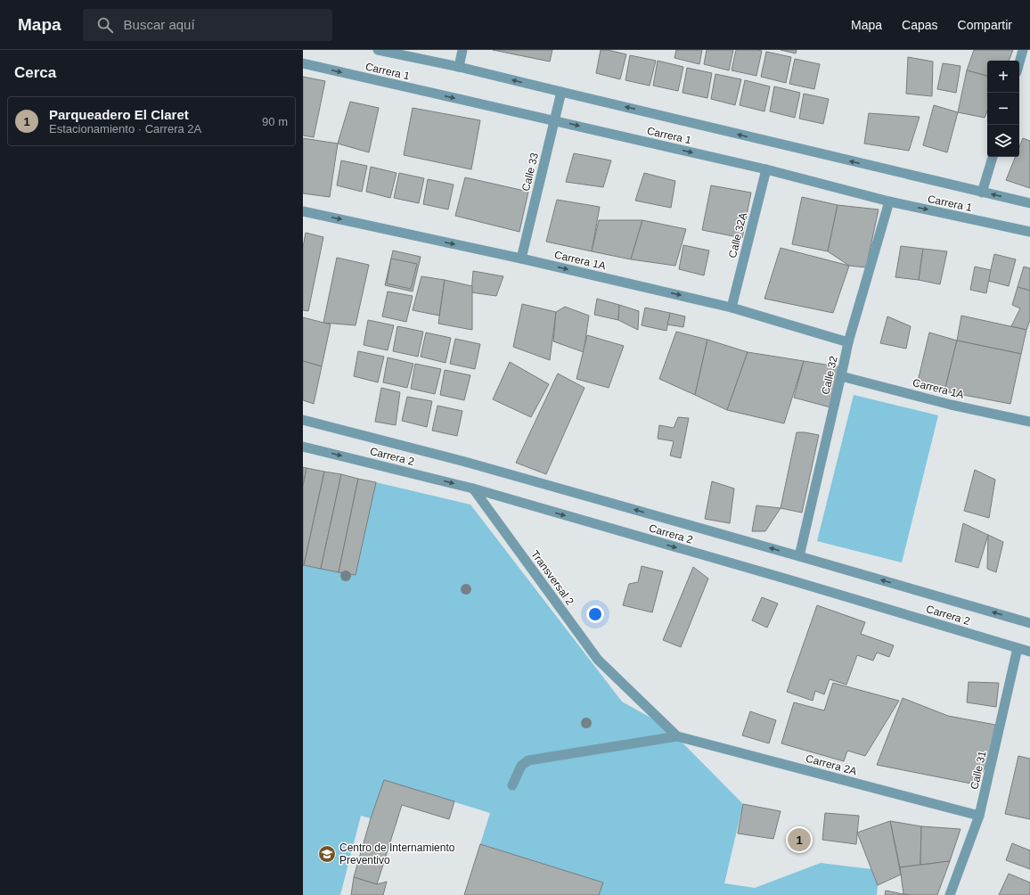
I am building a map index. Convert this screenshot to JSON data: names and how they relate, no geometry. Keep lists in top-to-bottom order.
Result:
{
  "streets": {
    "street": [
      "Carrera 1",
      "Calle 33",
      "Calle 32A",
      "Carrera 1A",
      "Calle 32",
      "Carrera 2",
      "Transversal 2",
      "Carrera 2A",
      "Calle 31"
    ]
  },
  "crossings": [
    ["Carrera 1", "Calle 33"],
    ["Carrera 1", "Calle 32A"],
    ["Carrera 1", "Calle 32"],
    ["Calle 33", "Carrera 1A"],
    ["Calle 32A", "Carrera 1A"],
    ["Carrera 1A", "Calle 32"],
    ["Calle 32", "Carrera 2"],
    ["Carrera 2", "Transversal 2"],
    ["Carrera 2", "Calle 31"],
    ["Transversal 2", "Carrera 2A"],
    ["Carrera 2A", "Calle 31"]
  ],
  "one_way": ["Carrera 1A"],
  "places": {
    "school or university": ["Centro de Internamiento Preventivo"]
  },
  "page": {
    "header": "Mapa",
    "search": "Buscar aquí",
    "nav": ["Mapa", "Capas", "Compartir"],
    "heading": "Cerca",
    "map_buttons": ["+", "−"],
    "list": [
      {
        "mark": "1",
        "name": "Parqueadero El Claret",
        "note": "Estacionamiento · Carrera 2A",
        "value": "90 m"
      }
    ],
    "pins": "1"
  }
}
